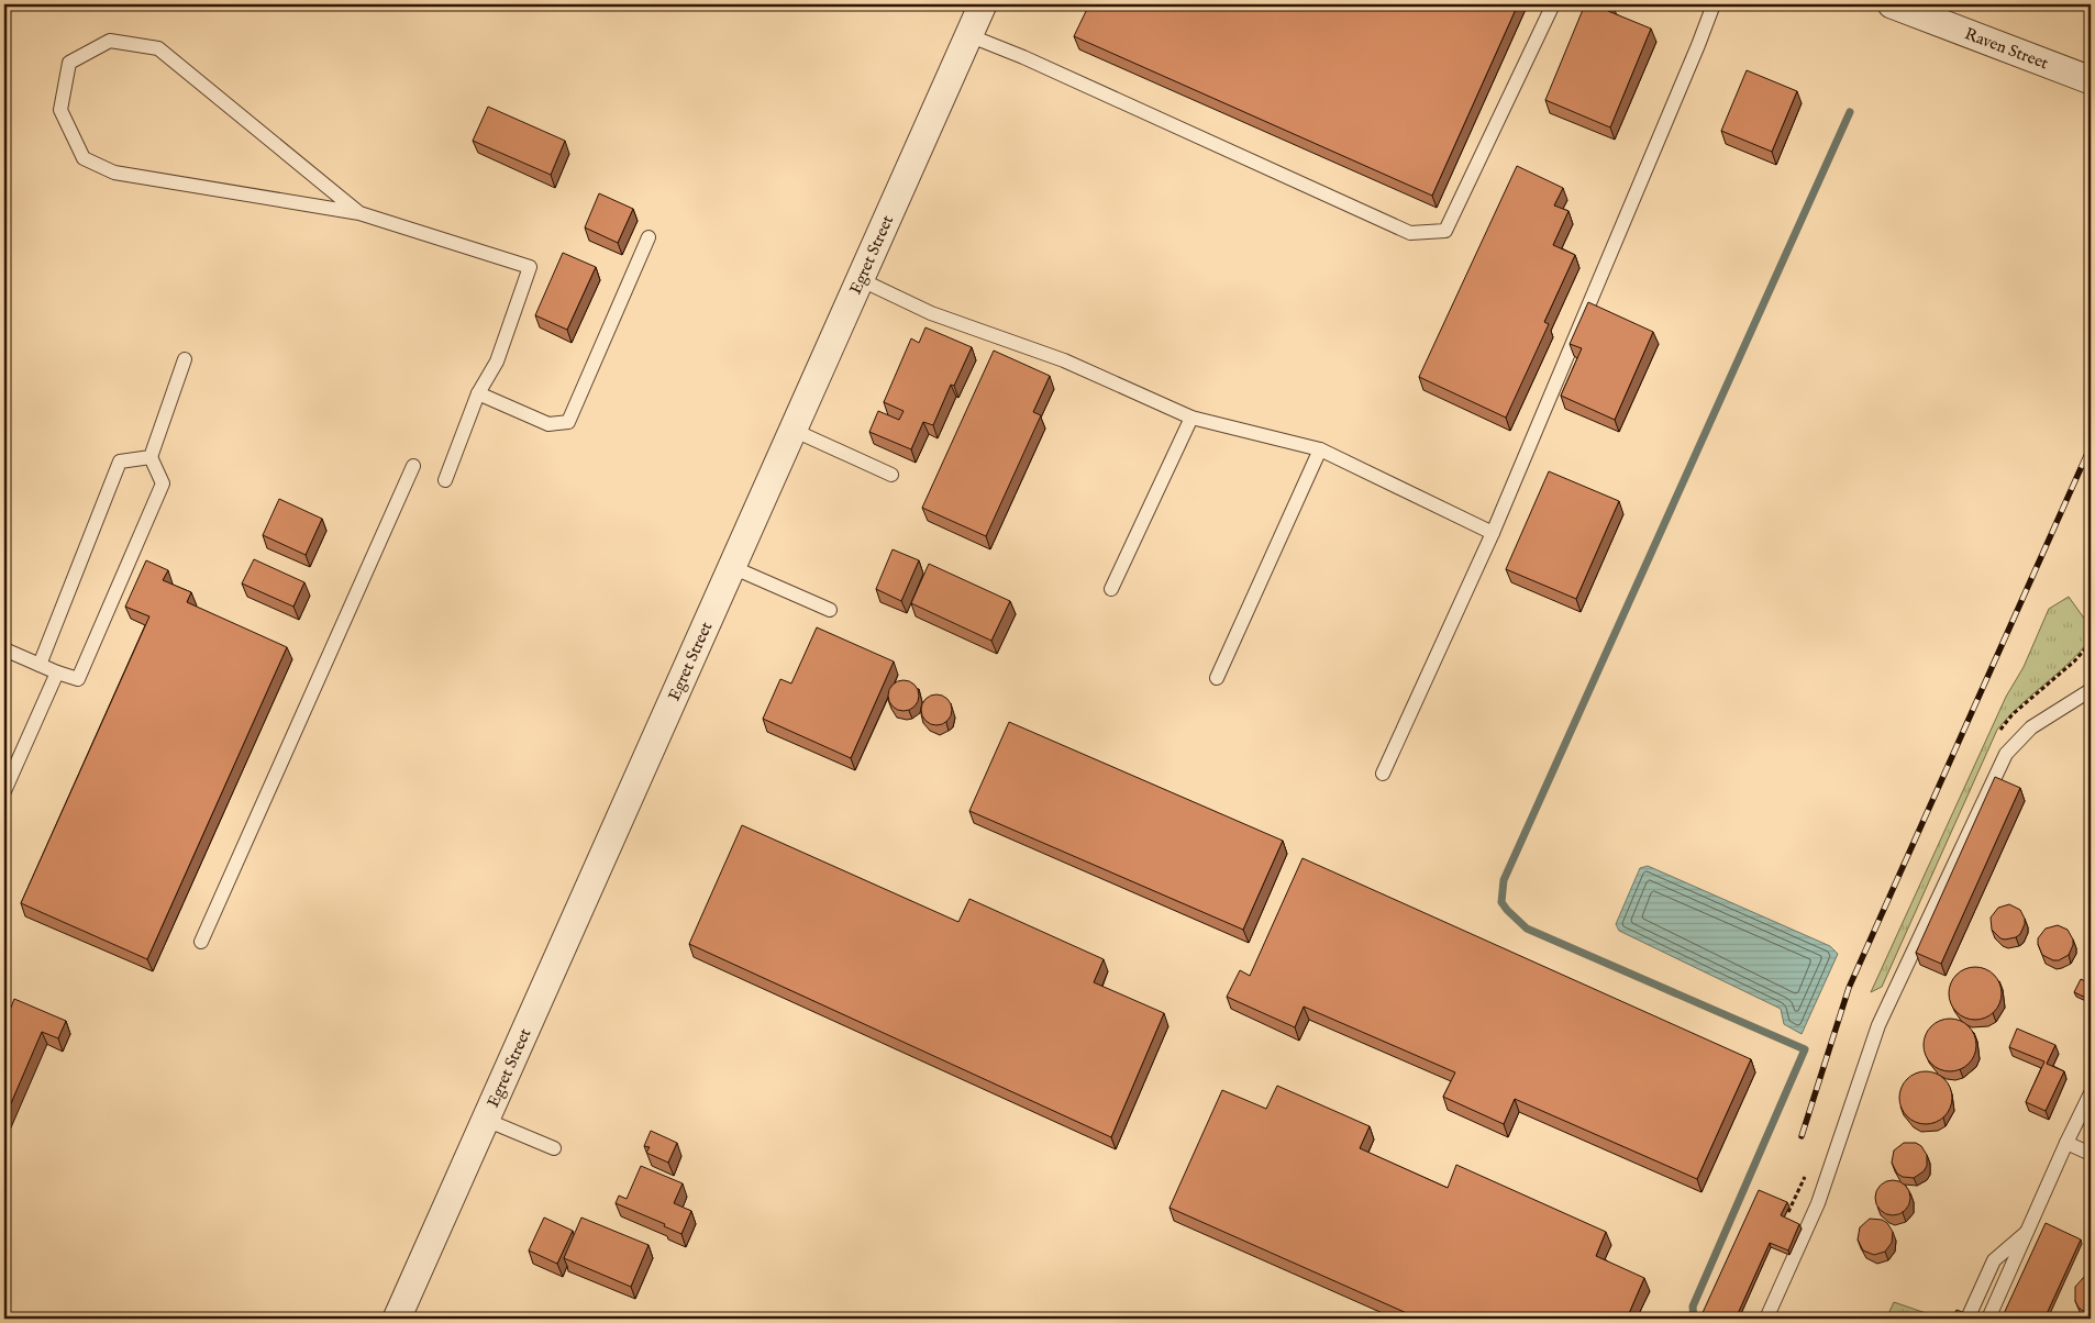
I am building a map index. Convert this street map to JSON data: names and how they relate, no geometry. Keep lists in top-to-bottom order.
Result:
{
  "streets": {
    "street": ["Raven Street", "Egret Street"]
  }
}
